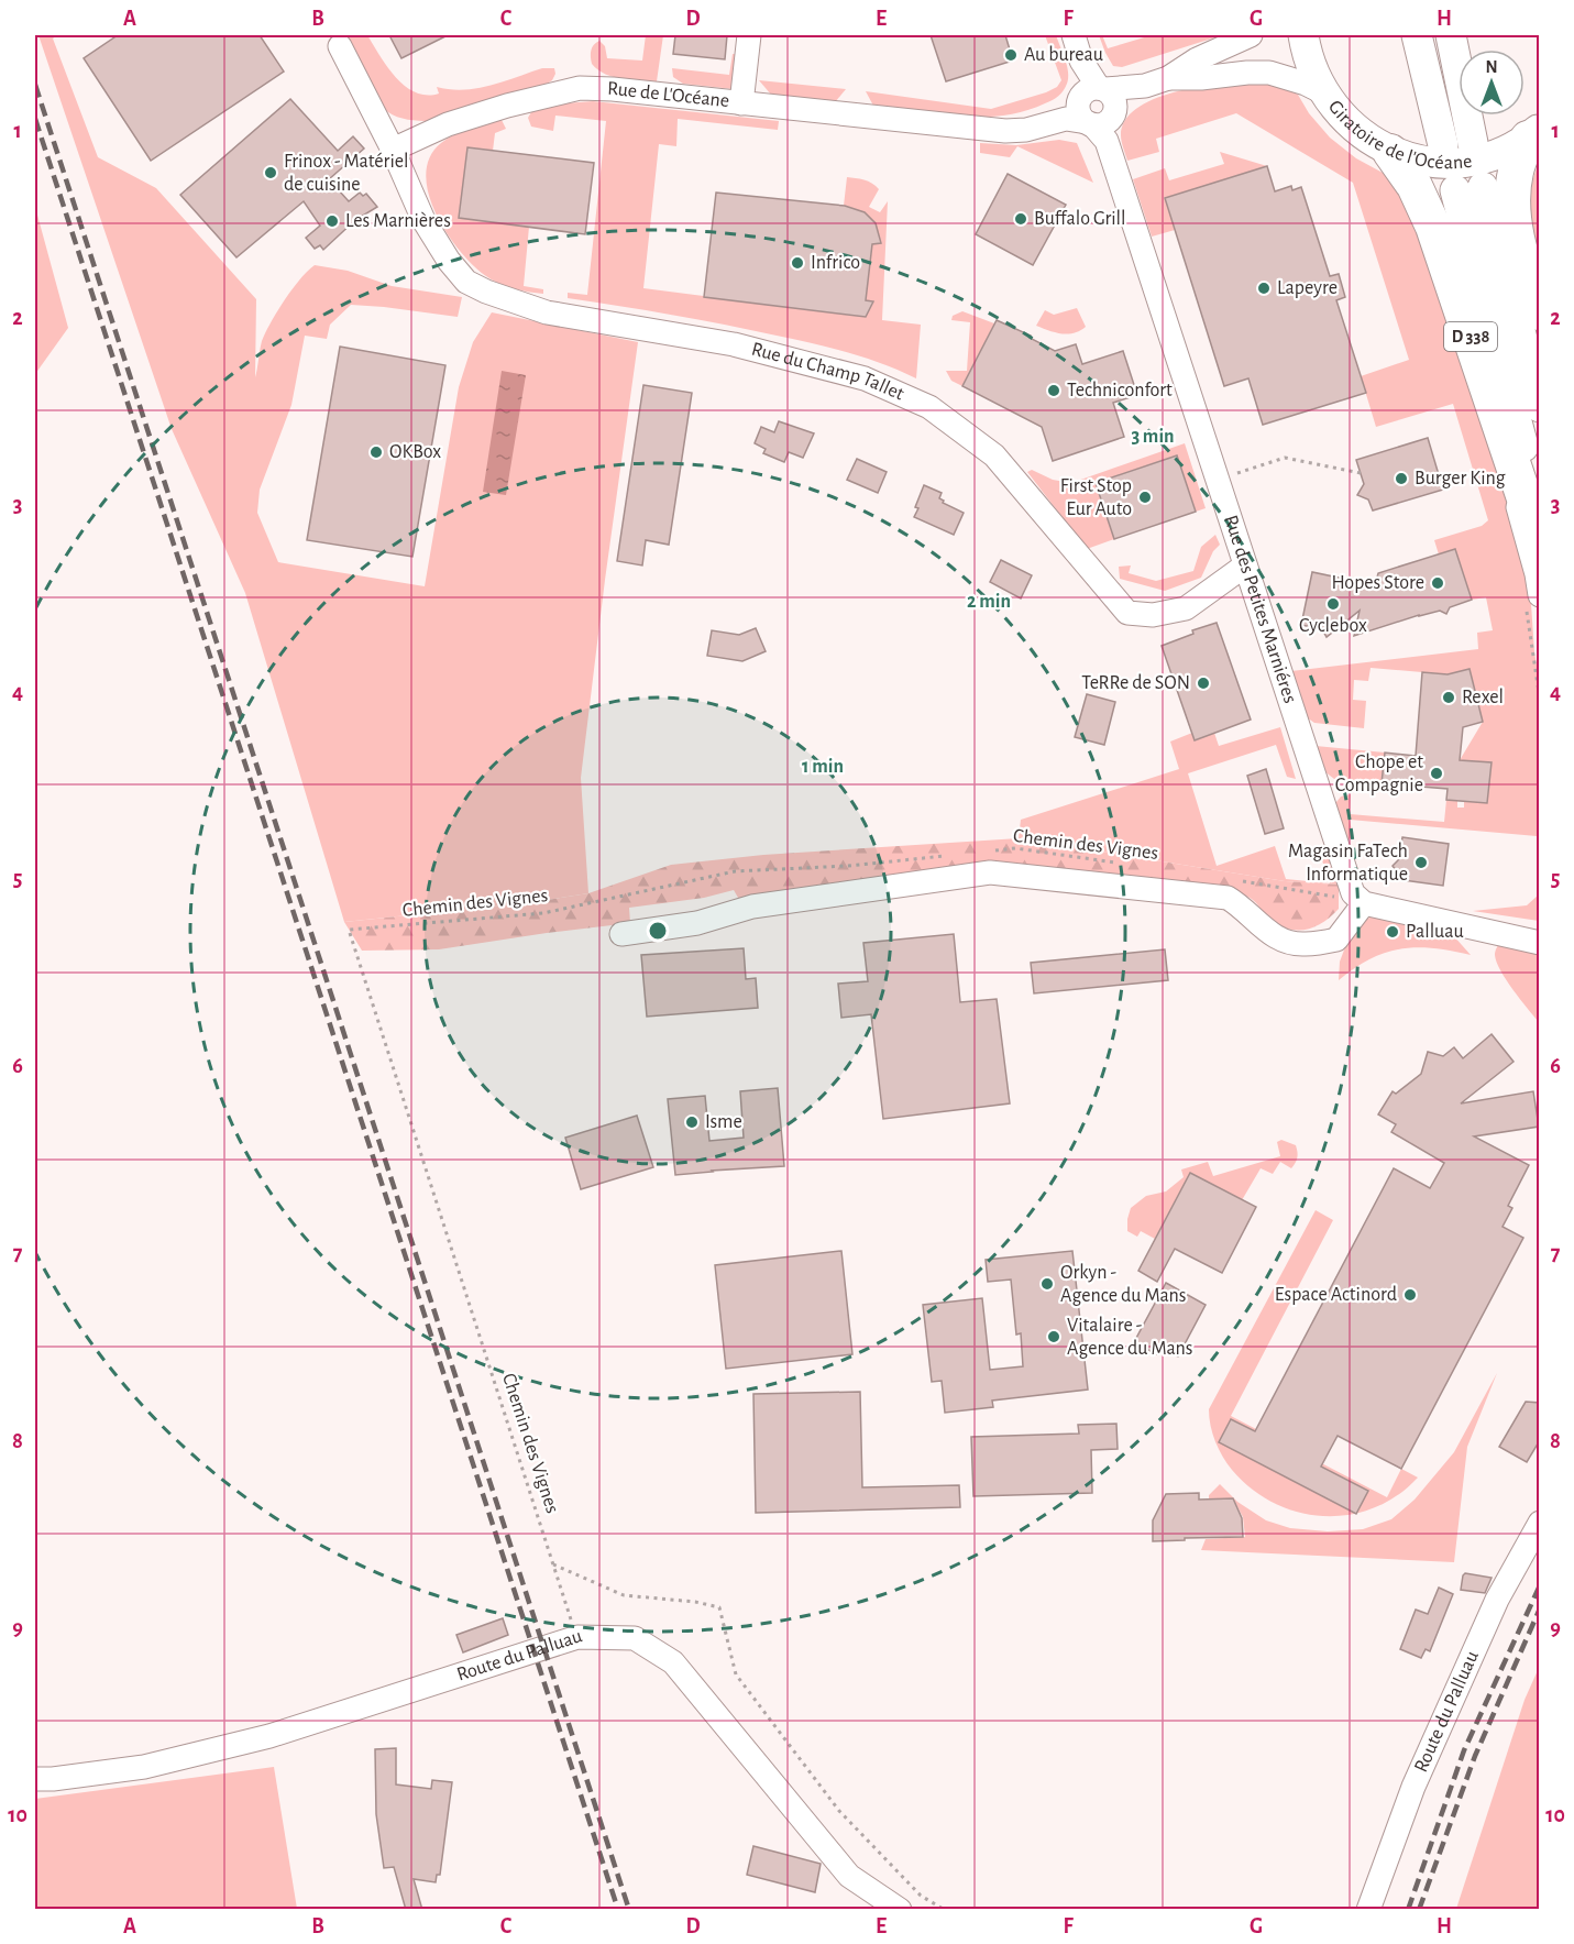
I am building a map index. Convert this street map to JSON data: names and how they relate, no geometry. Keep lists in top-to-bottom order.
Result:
{
  "streets": {
    "highway": ["D 338"],
    "main road": ["Giratoire de l'Océane"],
    "street": [
      "Rue de L'Océane",
      "Rue du Champ Tallet",
      "Rue des Petites Marniéres",
      "Route du Palluau"
    ],
    "path": ["Chemin des Vignes"]
  },
  "crossings": [
    ["Rue de L'Océane", "Rue du Champ Tallet"],
    ["Rue de L'Océane", "Rue des Petites Marniéres"],
    ["Giratoire de l'Océane", "D 338"],
    ["Rue du Champ Tallet", "Rue des Petites Marniéres"],
    ["Chemin des Vignes", "Route du Palluau"]
  ],
  "places": [
    "Au bureau",
    "Frinox - Matériel de cuisine",
    "Buffalo Grill",
    "Les Marnières",
    "Infrico",
    "Lapeyre",
    "Techniconfort",
    "OKBox",
    "Burger King",
    "First Stop Eur Auto",
    "Hopes Store",
    "Cyclebox",
    "TeRRe de SON",
    "Rexel",
    "Chope et Compagnie",
    "Magasin FaTech Informatique",
    "Palluau",
    "Isme",
    "Orkyn - Agence du Mans",
    "Espace Actinord",
    "Vitalaire - Agence du Mans"
  ],
  "north": "top",
  "grid": {
    "columns": [
      "A",
      "B",
      "C",
      "D",
      "E",
      "F",
      "G",
      "H"
    ],
    "rows": [
      "1",
      "2",
      "3",
      "4",
      "5",
      "6",
      "7",
      "8",
      "9",
      "10"
    ]
  },
  "rings": ["3 min", "2 min", "1 min"]
}
